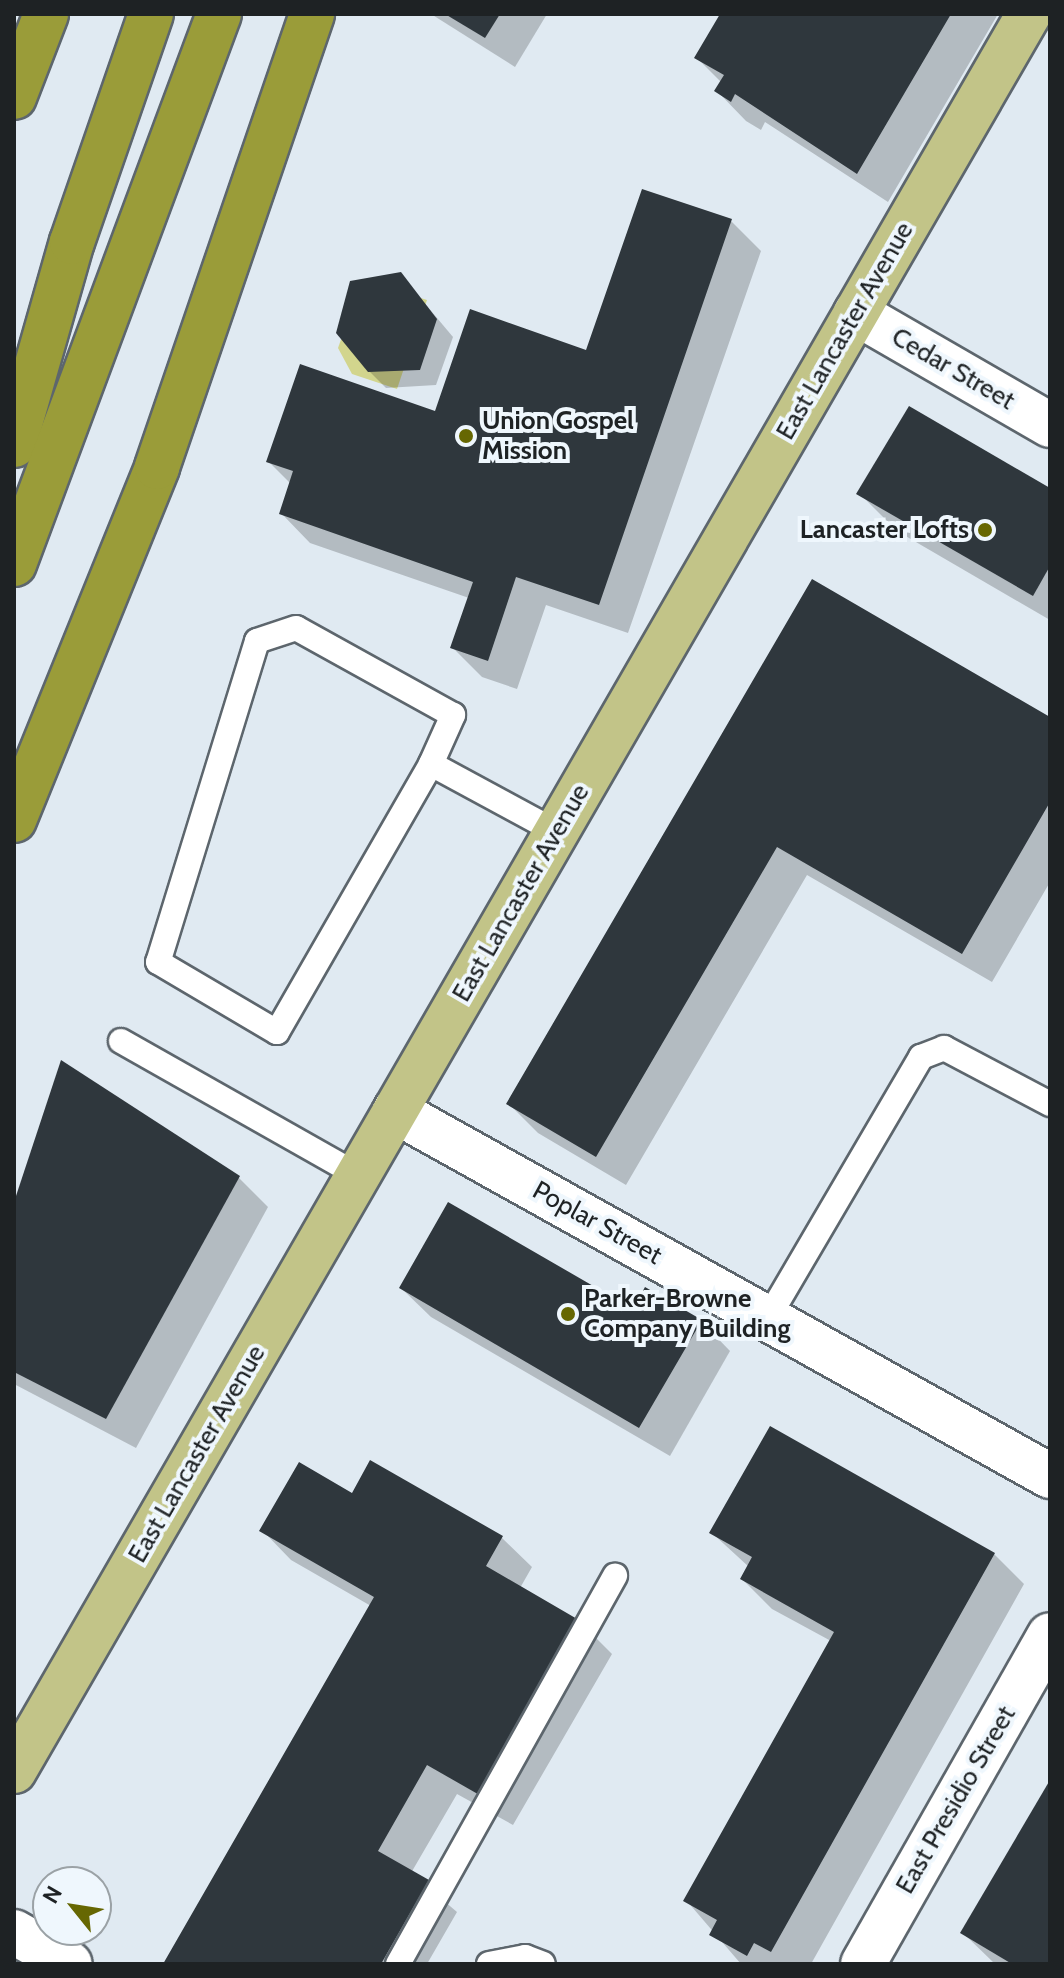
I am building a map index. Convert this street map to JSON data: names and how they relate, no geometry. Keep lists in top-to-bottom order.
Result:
{
  "streets": {
    "main road": ["East Lancaster Avenue"],
    "street": ["Cedar Street", "Poplar Street", "East Presidio Street"]
  },
  "crossings": [
    ["East Lancaster Avenue", "Cedar Street"],
    ["East Lancaster Avenue", "Poplar Street"]
  ],
  "places": ["Union Gospel Mission", "Lancaster Lofts", "Parker-Browne Company Building"],
  "north": "top left"
}
